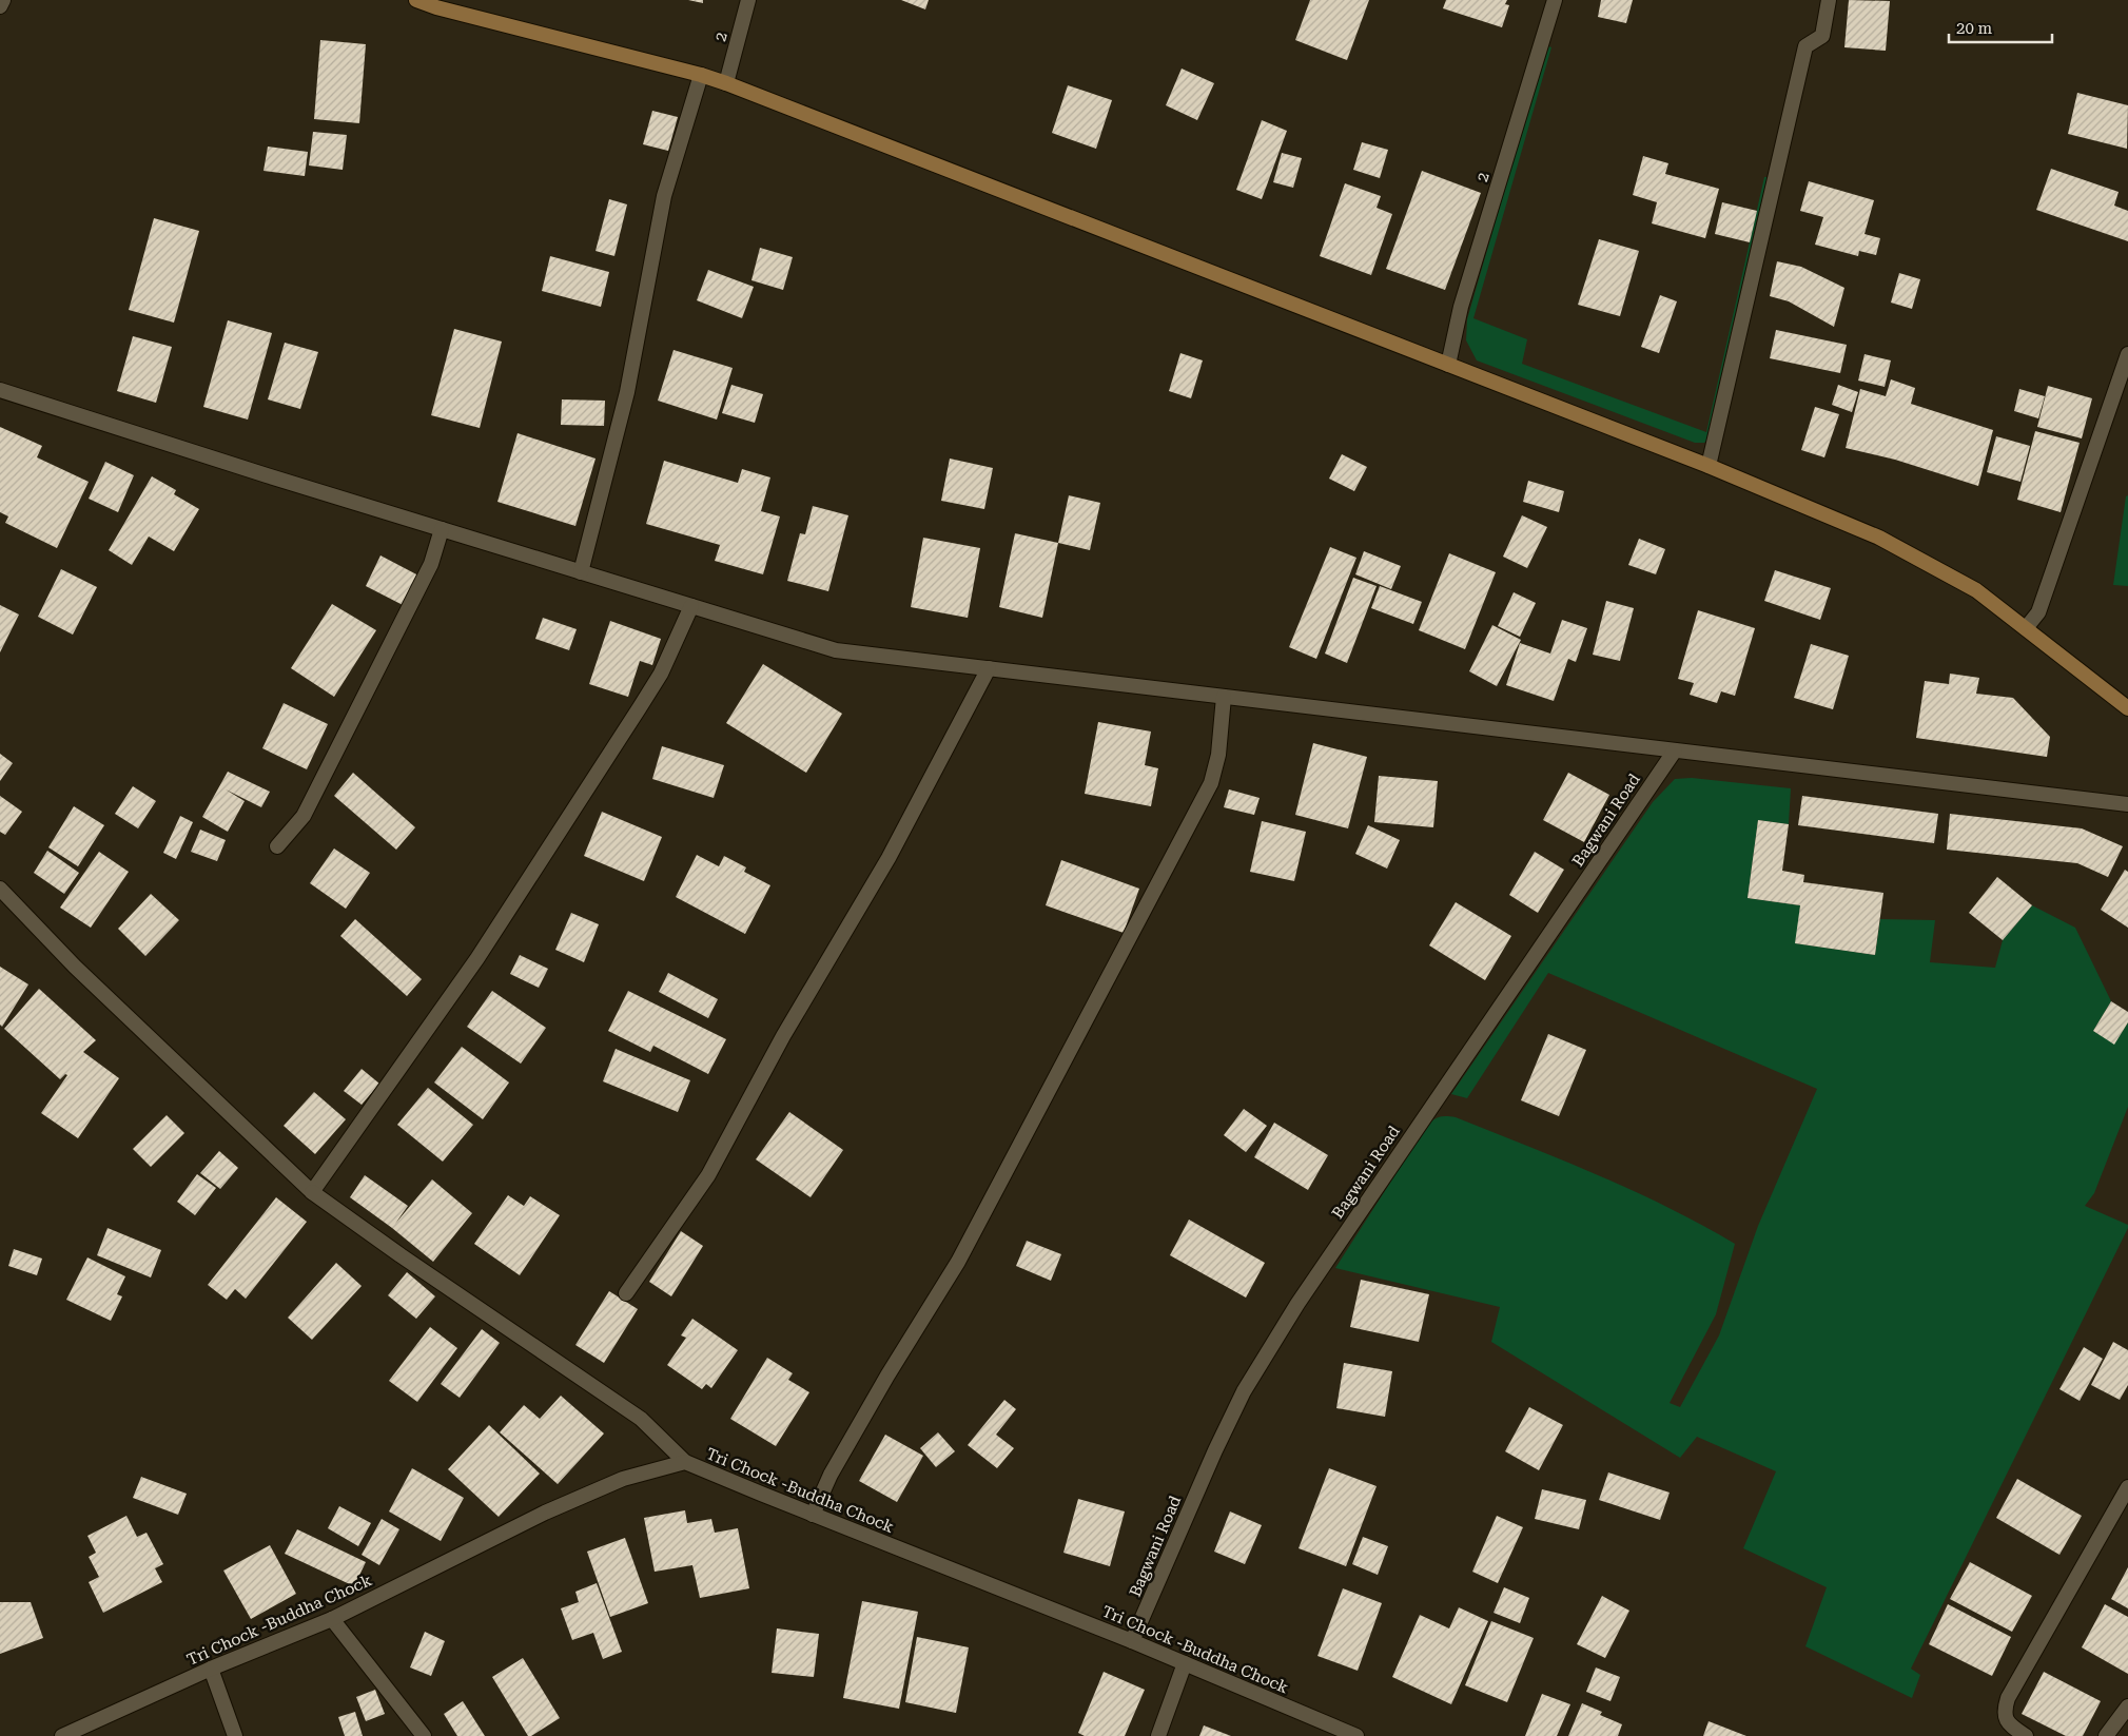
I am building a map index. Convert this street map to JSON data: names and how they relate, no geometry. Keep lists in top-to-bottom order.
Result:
{
  "streets": {
    "street": ["2", "Bagwani Road", "Tri Chock -Buddha Chock"]
  },
  "crossings": [
    ["Bagwani Road", "Tri Chock -Buddha Chock"]
  ],
  "scale_bar": "20 m"
}
